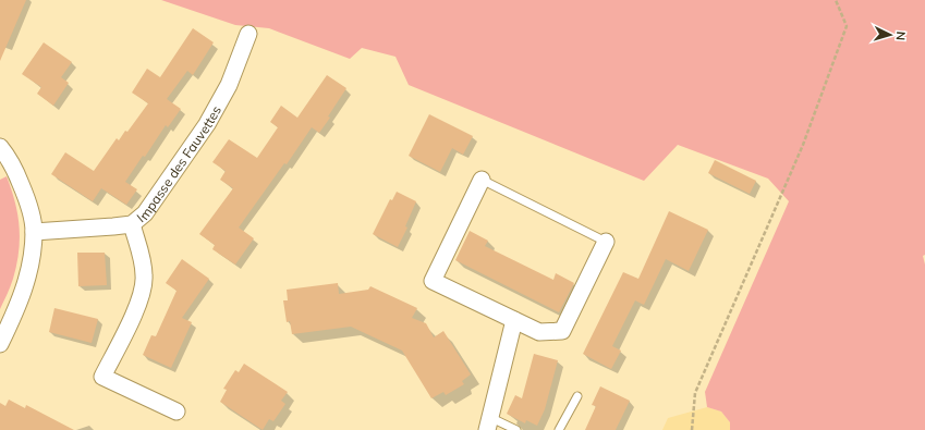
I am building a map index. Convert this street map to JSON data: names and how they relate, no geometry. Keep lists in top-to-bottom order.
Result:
{
  "streets": {
    "street": ["Impasse des Fauvettes"]
  },
  "north": "right"
}
